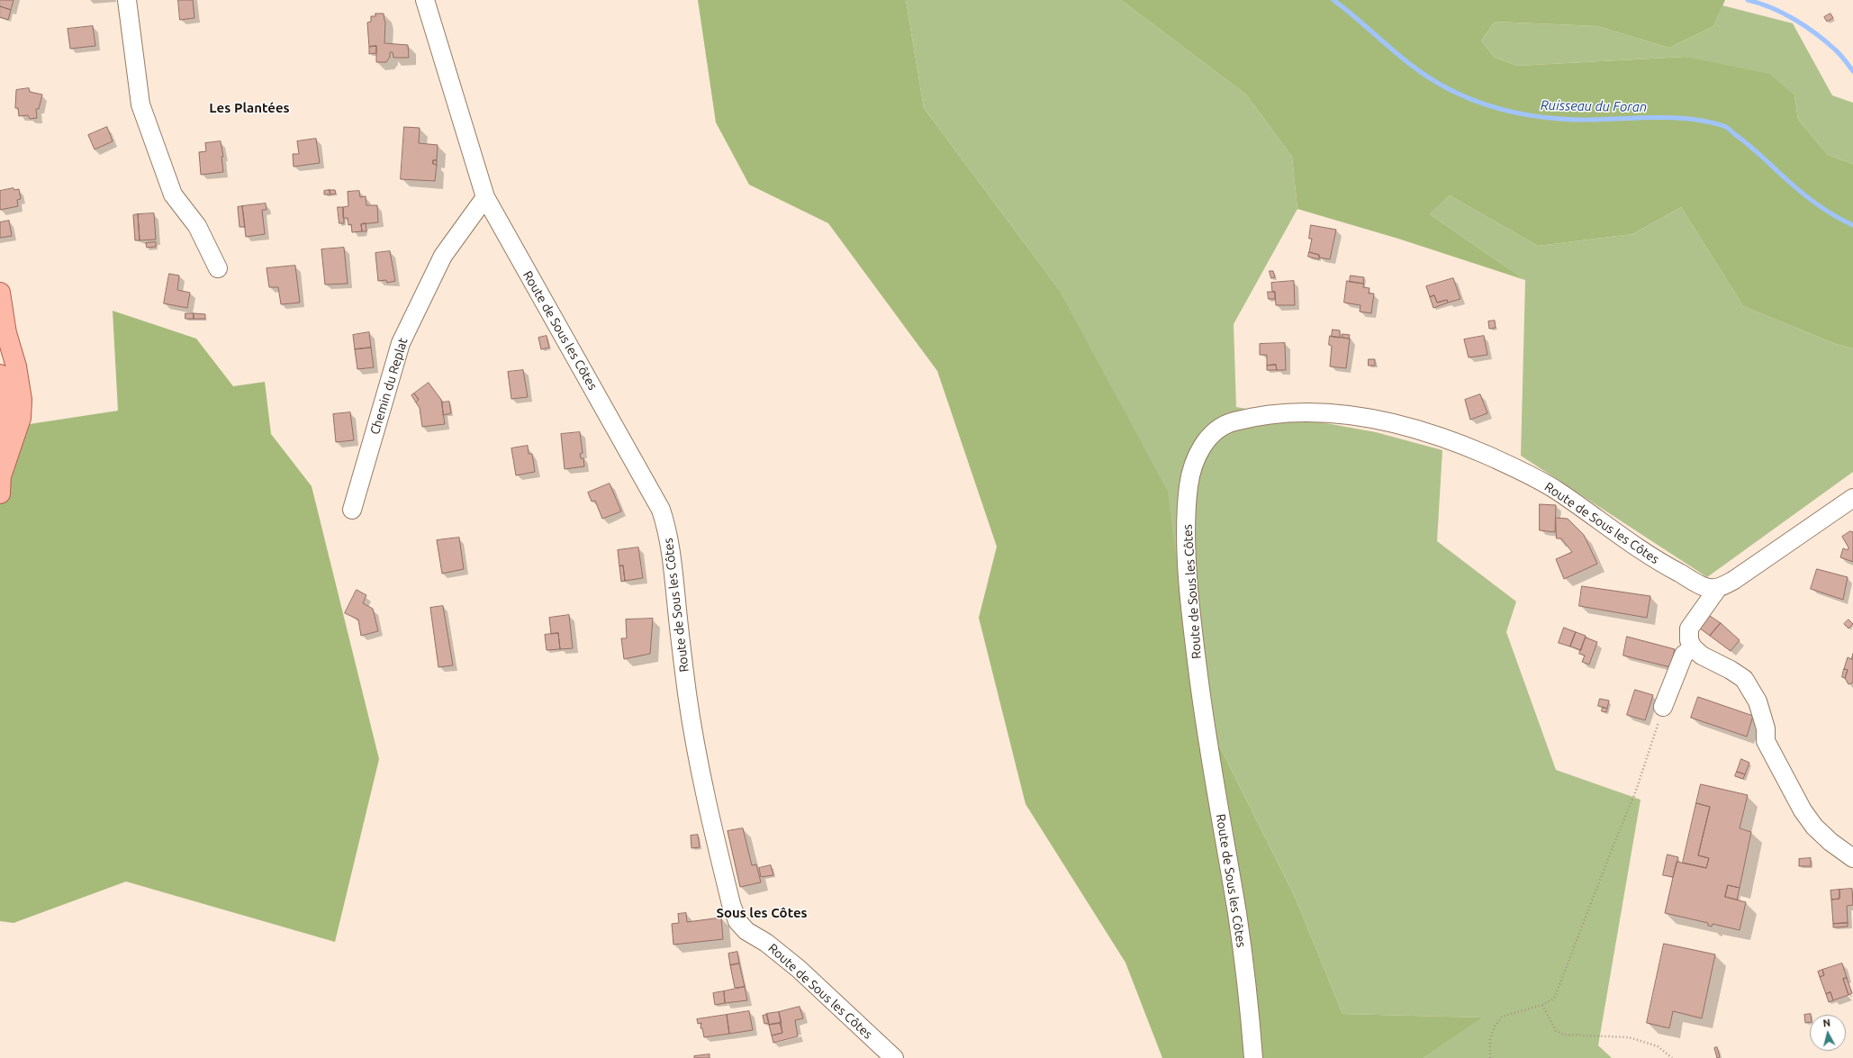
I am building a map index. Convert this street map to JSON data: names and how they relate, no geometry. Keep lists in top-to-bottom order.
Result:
{
  "streets": {
    "street": ["Route de Sous les Côtes", "Chemin du Replat"]
  },
  "crossings": [
    ["Route de Sous les Côtes", "Chemin du Replat"]
  ],
  "districts": ["Les Plantées", "Sous les Côtes"],
  "water": ["Ruisseau du Foran"],
  "north": "top"
}
